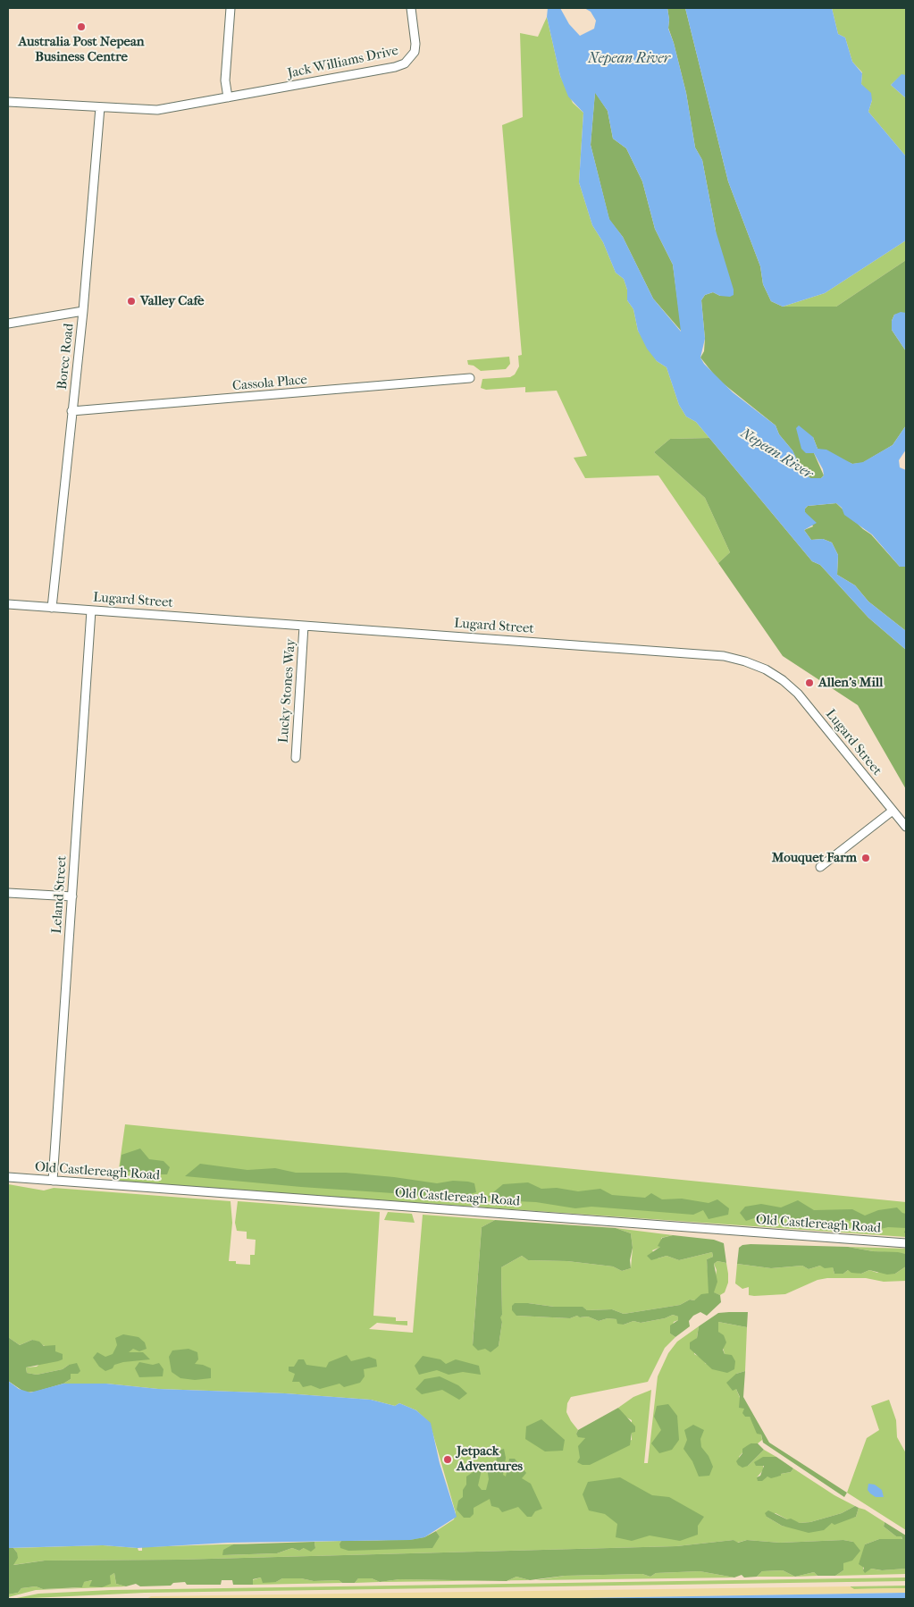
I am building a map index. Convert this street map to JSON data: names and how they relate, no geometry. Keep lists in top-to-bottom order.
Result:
{
  "streets": {
    "street": [
      "Jack Williams Drive",
      "Borec Road",
      "Cassola Place",
      "Lugard Street",
      "Lucky Stones Way",
      "Leland Street",
      "Old Castlereagh Road"
    ]
  },
  "crossings": [
    ["Jack Williams Drive", "Borec Road"],
    ["Borec Road", "Cassola Place"],
    ["Borec Road", "Lugard Street"],
    ["Lugard Street", "Lucky Stones Way"],
    ["Lugard Street", "Leland Street"],
    ["Leland Street", "Old Castlereagh Road"]
  ],
  "water": ["Nepean River"],
  "places": [
    "Australia Post Nepean Business Centre",
    "Valley Cafe",
    "Allen's Mill",
    "Mouquet Farm",
    "Jetpack Adventures"
  ]
}
